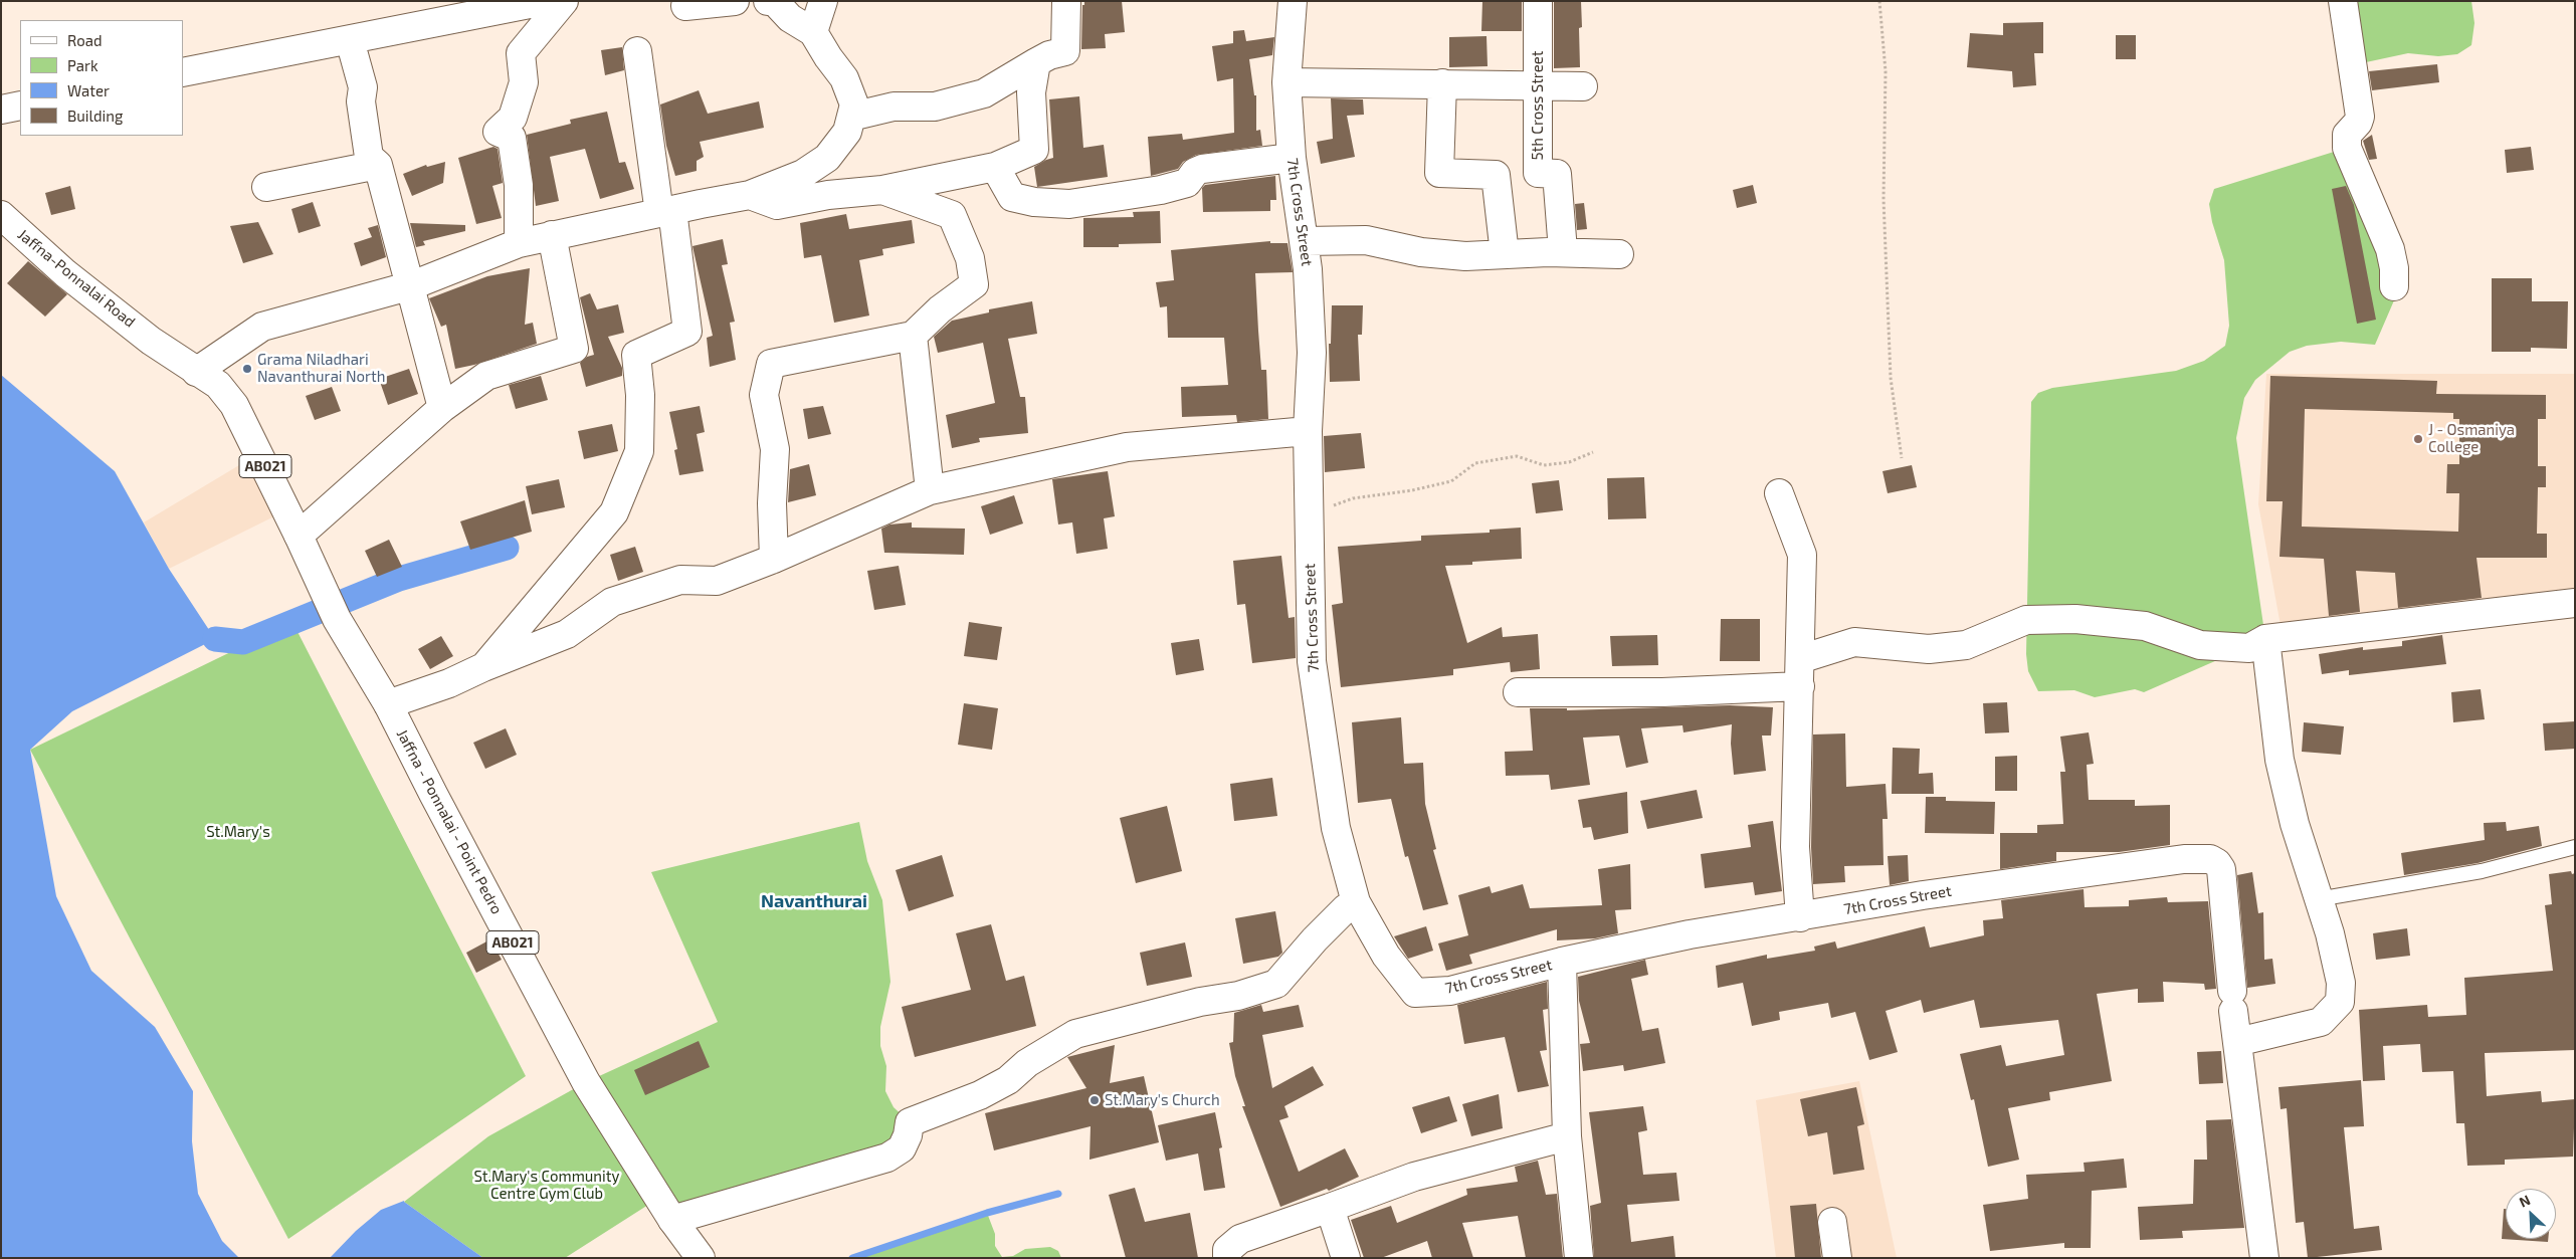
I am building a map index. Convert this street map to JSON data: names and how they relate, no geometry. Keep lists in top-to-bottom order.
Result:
{
  "streets": {
    "street": [
      "5th Cross Street",
      "7th Cross Street",
      "Jaffna-Ponnalai Road",
      "AB021",
      "Jaffna - Ponnalai - Point Pedro"
    ]
  },
  "crossings": [
    ["Jaffna-Ponnalai Road", "AB021"],
    ["AB021", "Jaffna - Ponnalai - Point Pedro"]
  ],
  "districts": ["Navanthurai"],
  "parks": ["St.Mary's", "St.Mary's Community Centre Gym Club"],
  "places": ["Grama Niladhari Navanthurai North", "J - Osmaniya College", "St.Mary's Church"],
  "legend": [
    "Road",
    "Park",
    "Water",
    "Building"
  ],
  "north": "top left"
}
